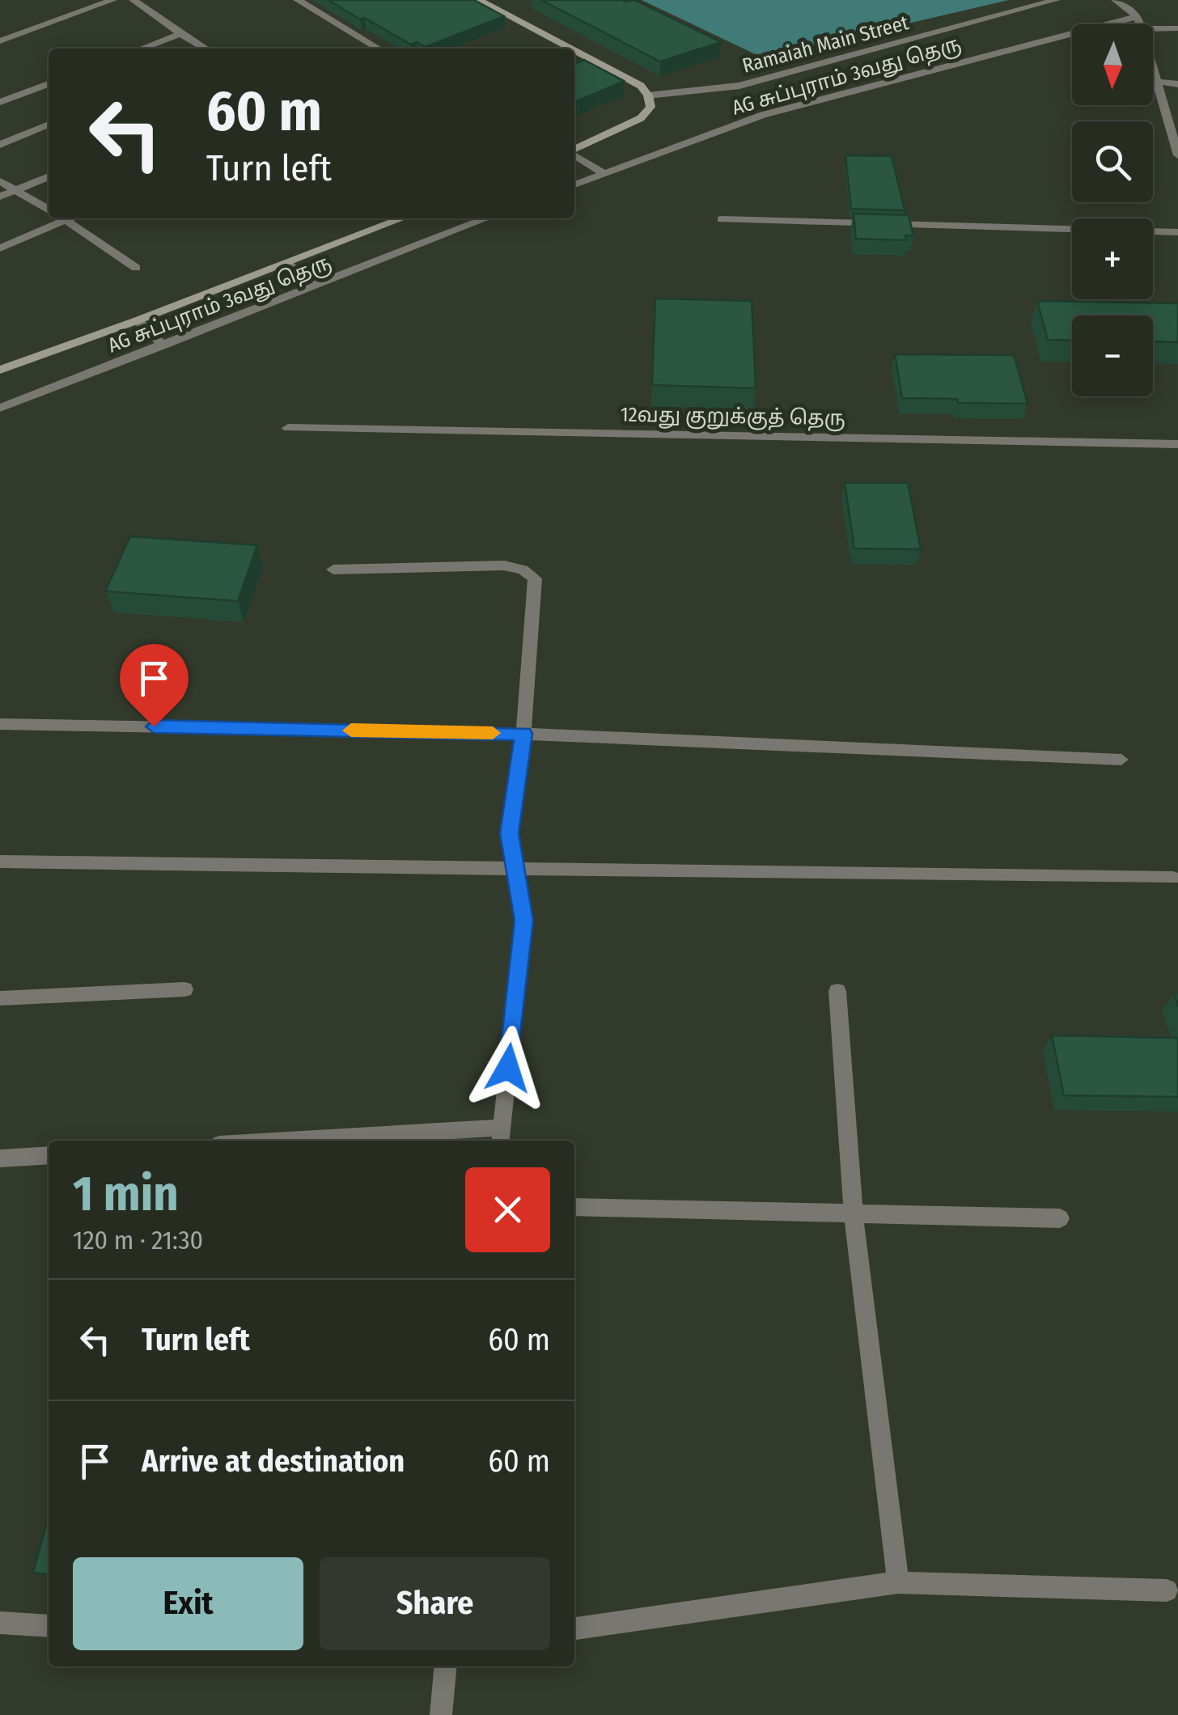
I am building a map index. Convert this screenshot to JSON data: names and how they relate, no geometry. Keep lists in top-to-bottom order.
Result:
{
  "streets": {
    "street": ["Ramaiah Main Street", "AG சுப்புராம் 3வது தெரு", "12வது குறுக்குத் தெரு"]
  },
  "north": "bottom",
  "page": {
    "map_buttons": ["+", "−"],
    "turn": ["60 m", "Turn left"],
    "heading": ["1 min", "120 m · 21:30"],
    "list": [
      {
        "name": "Turn left",
        "value": "60 m"
      },
      {
        "name": "Arrive at destination",
        "value": "60 m"
      }
    ],
    "buttons": ["Exit", "Share"]
  }
}
